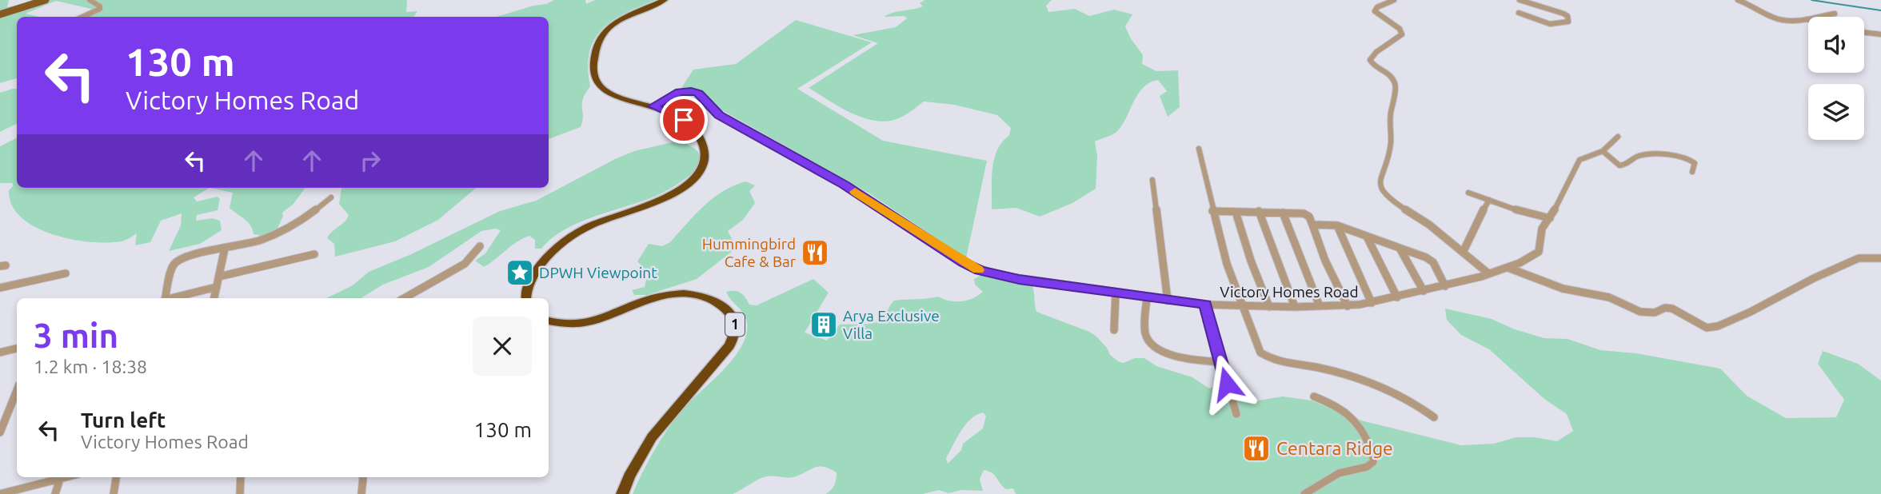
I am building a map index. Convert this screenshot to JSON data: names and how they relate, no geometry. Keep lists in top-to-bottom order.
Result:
{
  "streets": {
    "highway": ["1"],
    "street": ["Victory Homes Road"]
  },
  "places": {
    "restaurant": ["Hummingbird Cafe & Bar", "Centara Ridge"],
    "place": ["DPWH Viewpoint"],
    "building": ["Arya Exclusive Villa"]
  },
  "page": {
    "turn": ["130 m", "Victory Homes Road"],
    "heading": ["3 min", "1.2 km · 18:38"],
    "list": [
      {
        "name": "Turn left",
        "note": "Victory Homes Road",
        "value": "130 m"
      }
    ]
  }
}
